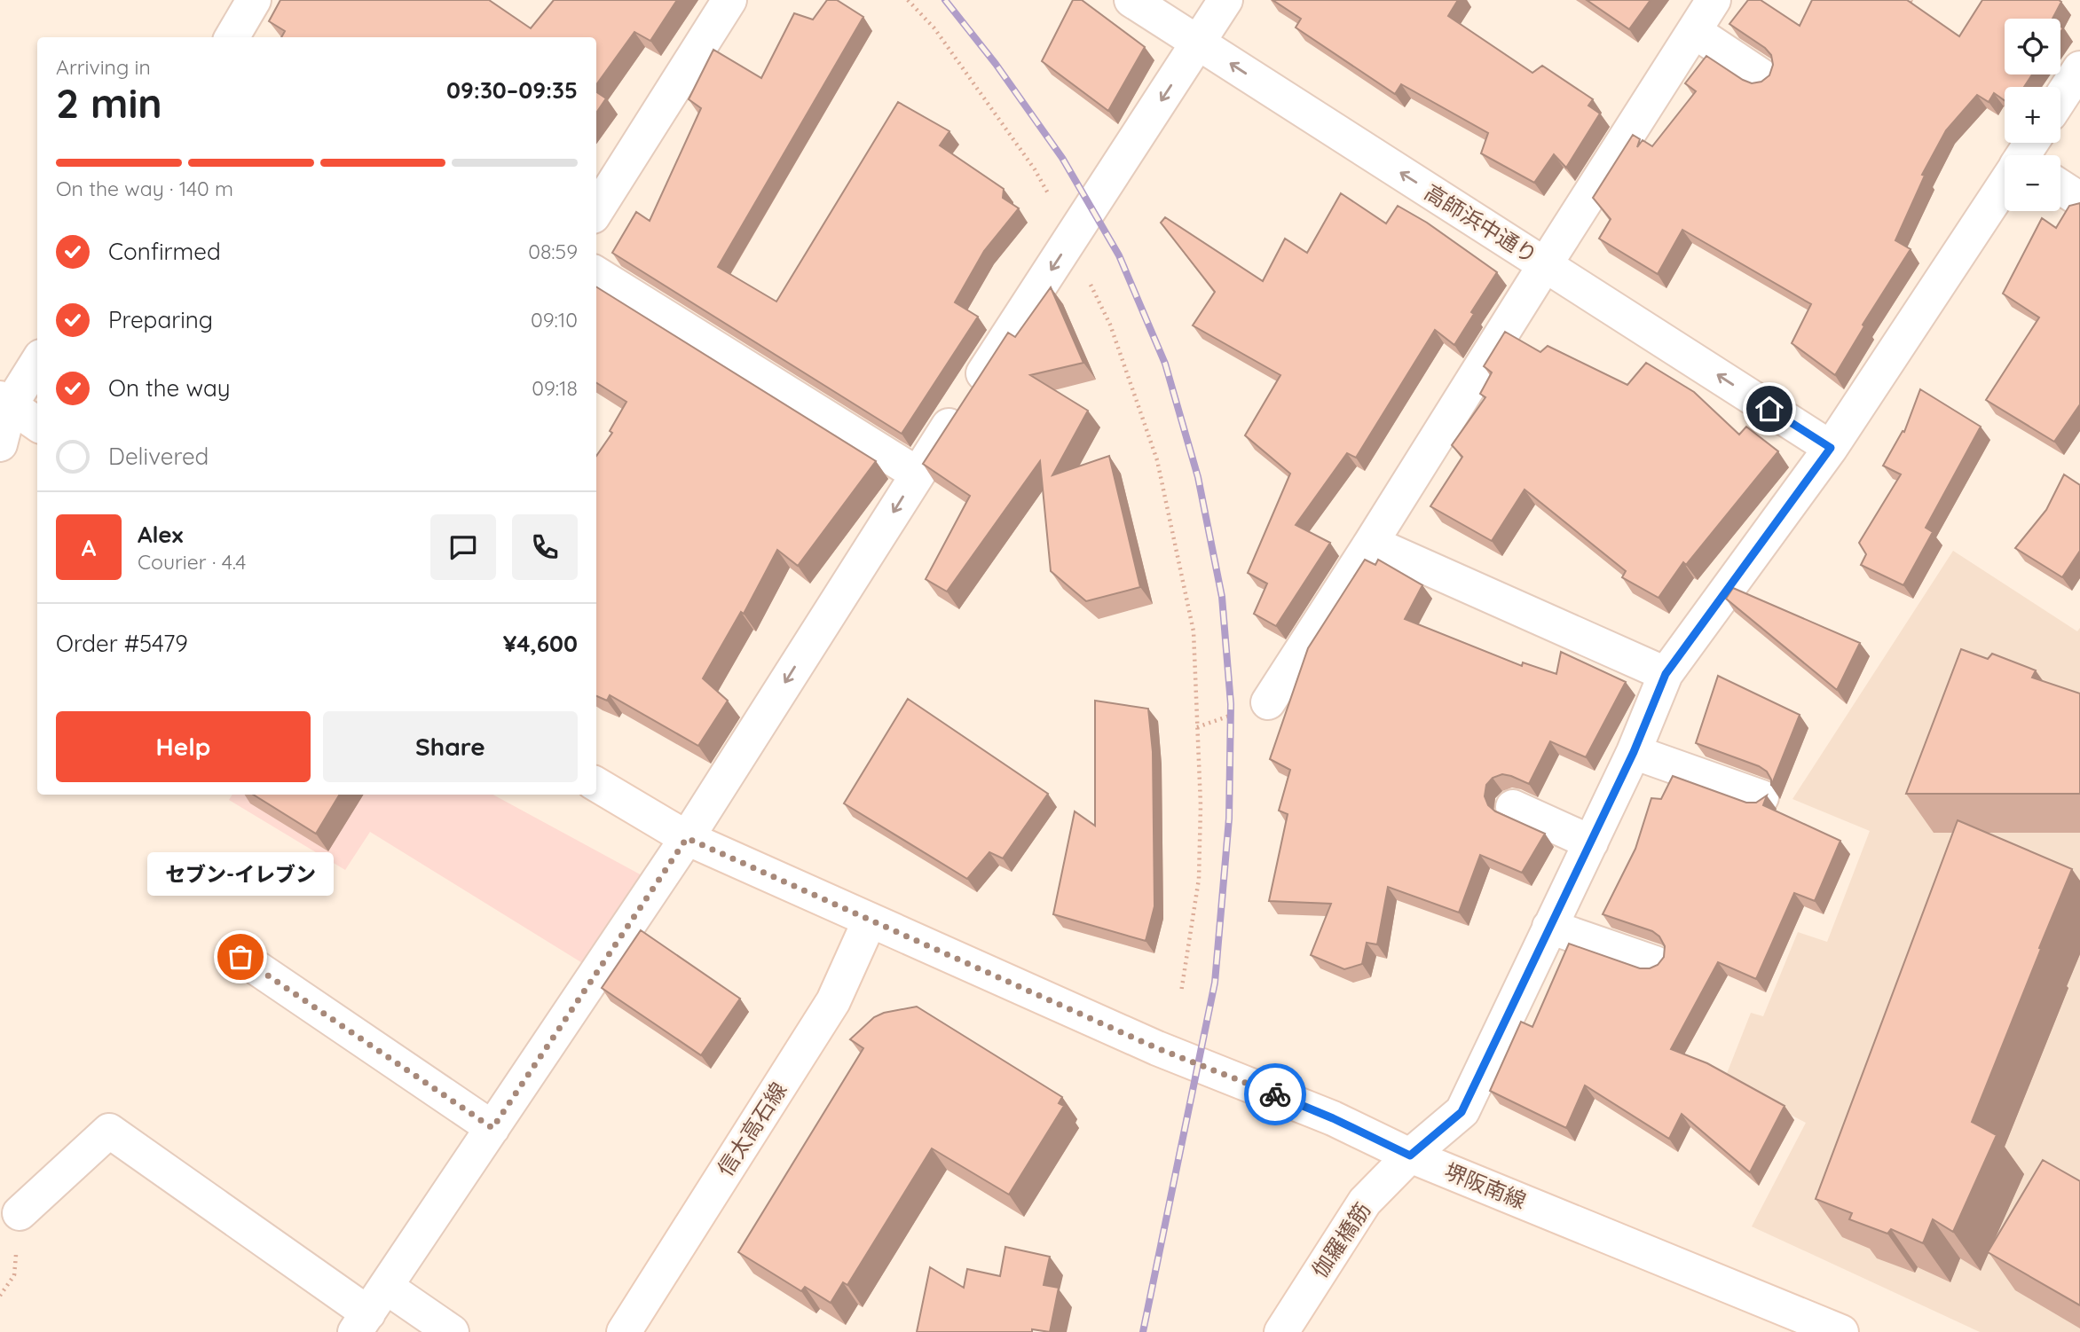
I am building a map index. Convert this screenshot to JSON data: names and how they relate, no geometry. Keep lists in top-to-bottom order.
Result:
{
  "streets": {
    "street": [
      "高師浜中通り",
      "信太高石線",
      "堺阪南線",
      "伽羅橋筋"
    ]
  },
  "crossings": [
    ["高師浜中通り", "伽羅橋筋"],
    ["信太高石線", "堺阪南線"],
    ["堺阪南線", "伽羅橋筋"]
  ],
  "places": ["セブン-イレブン"],
  "page": {
    "map_buttons": ["+", "−"],
    "heading": ["2 min", "Arriving in", "09:30–09:35"],
    "panel": [
      "Alex",
      "Courier · 4.4",
      "Order #5479",
      "¥4,600"
    ],
    "bar": "On the way · 140 m",
    "list": [
      ["Confirmed", "08:59"],
      ["Preparing", "09:10"],
      ["On the way", "09:18"],
      "Delivered"
    ],
    "round": "A",
    "buttons": ["Help", "Share"],
    "bubble": "セブン-イレブン"
  }
}
